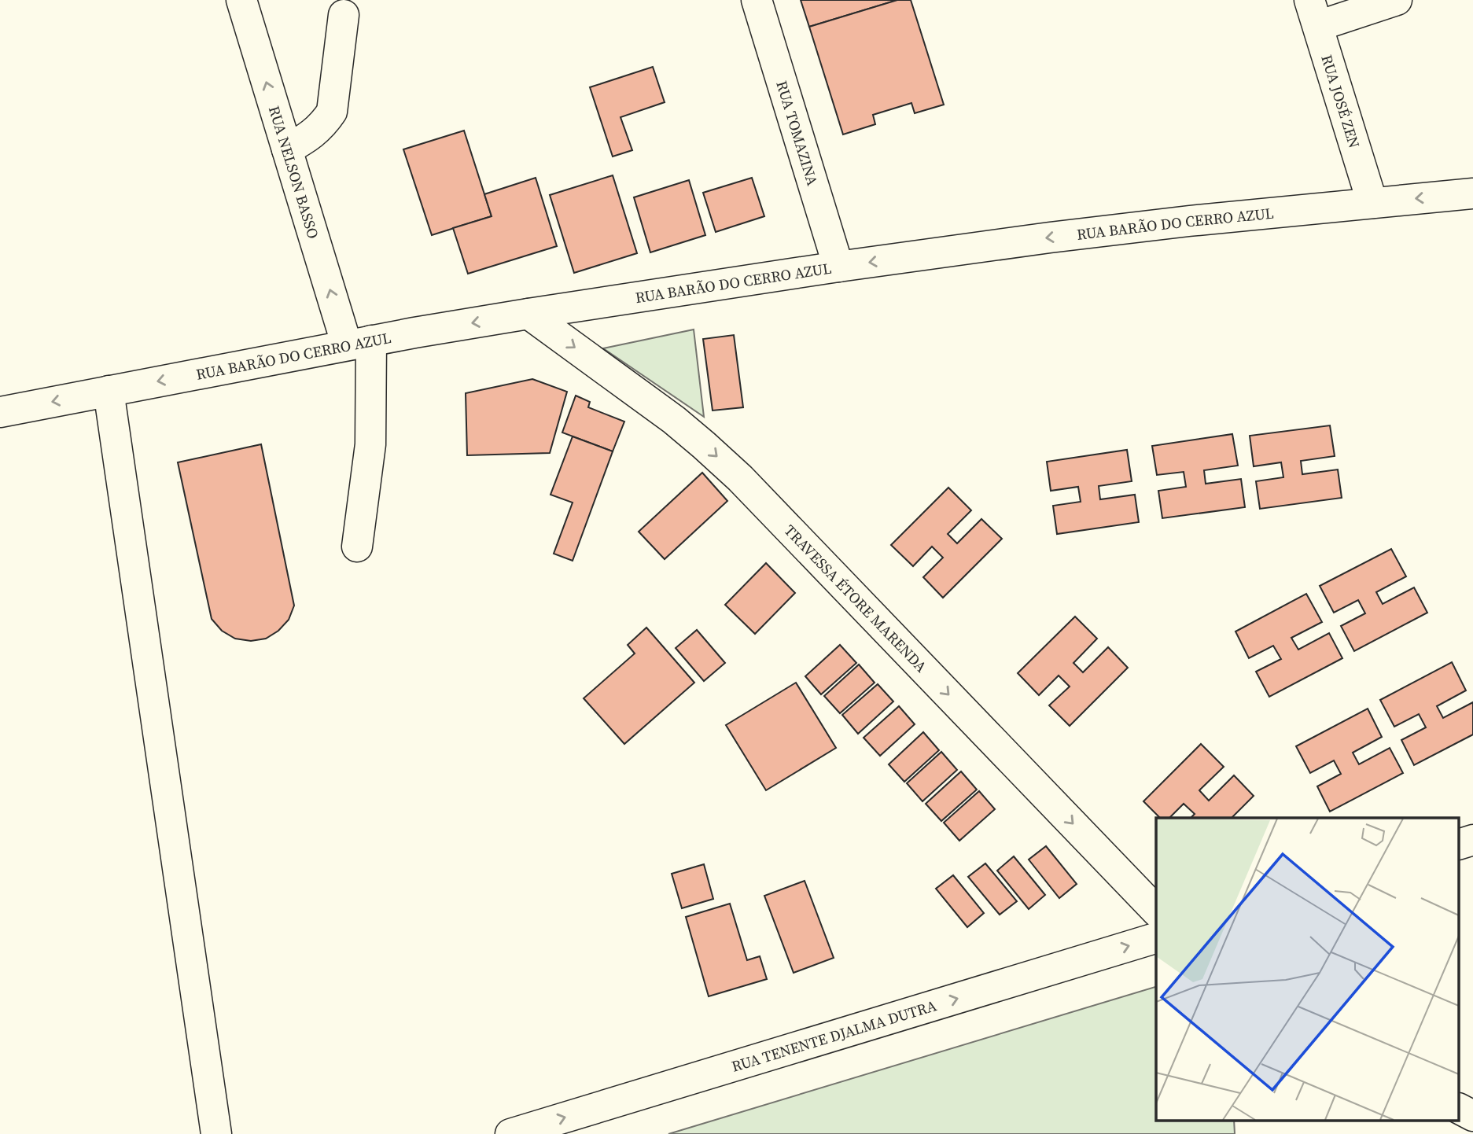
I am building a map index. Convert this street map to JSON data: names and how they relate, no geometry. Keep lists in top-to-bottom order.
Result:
{
  "streets": {
    "street": [
      "RUA JOSÉ ZEN",
      "RUA TOMAZINA",
      "RUA NELSON BASSO",
      "RUA BARÃO DO CERRO AZUL",
      "TRAVESSA ÉTORE MARENDA",
      "RUA TENENTE DJALMA DUTRA"
    ]
  },
  "crossings": [
    ["RUA JOSÉ ZEN", "RUA BARÃO DO CERRO AZUL"],
    ["RUA TOMAZINA", "RUA BARÃO DO CERRO AZUL"],
    ["RUA NELSON BASSO", "RUA BARÃO DO CERRO AZUL"],
    ["RUA BARÃO DO CERRO AZUL", "TRAVESSA ÉTORE MARENDA"]
  ],
  "one_way": [
    "RUA NELSON BASSO",
    "RUA BARÃO DO CERRO AZUL",
    "TRAVESSA ÉTORE MARENDA",
    "RUA TENENTE DJALMA DUTRA"
  ]
}
